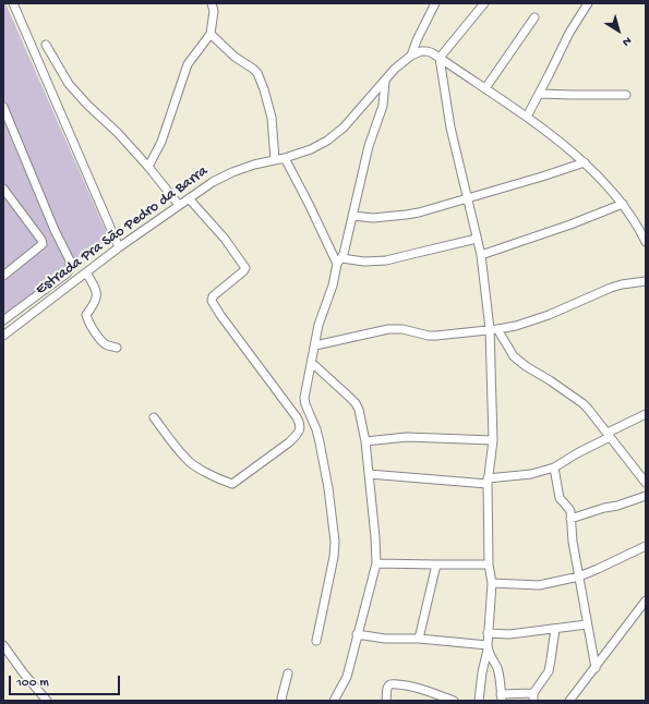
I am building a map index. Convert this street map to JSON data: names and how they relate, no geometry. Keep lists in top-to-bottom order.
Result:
{
  "streets": {
    "street": ["Estrada Pra São Pedro da Barra"]
  },
  "scale_bar": "100 m",
  "north": "bottom right"
}
